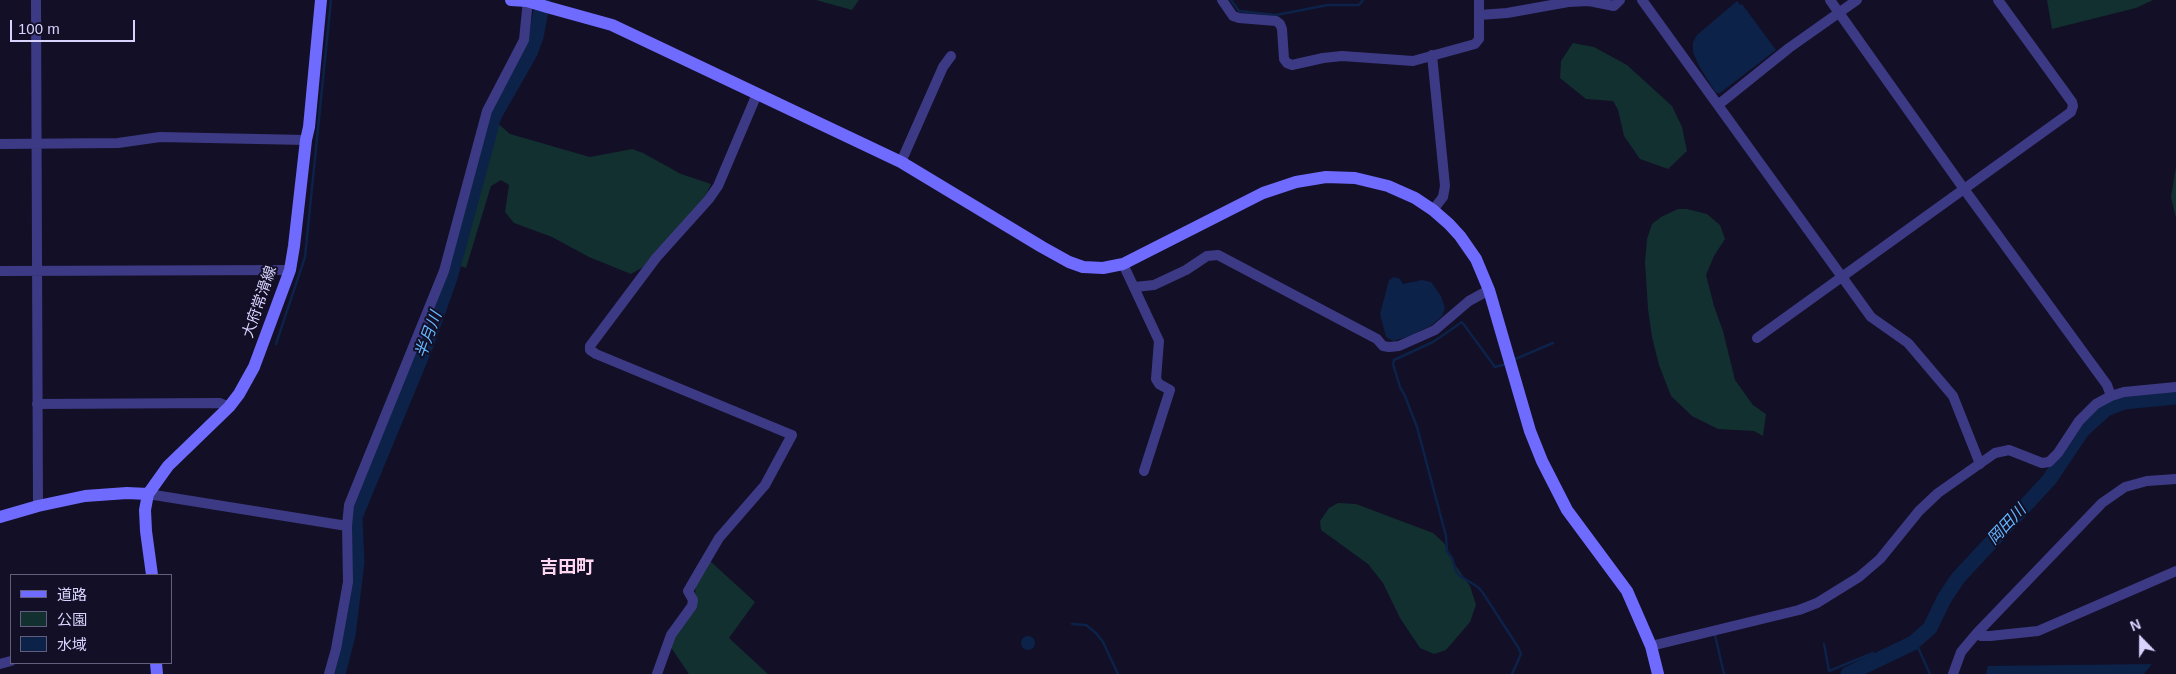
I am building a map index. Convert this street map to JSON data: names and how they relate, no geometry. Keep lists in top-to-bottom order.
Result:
{
  "streets": {
    "street": ["大府常滑線"]
  },
  "districts": ["吉田町"],
  "water": ["半月川", "岡田川"],
  "legend": ["道路", "公園", "水域"],
  "scale_bar": "100 m",
  "north": "top"
}
